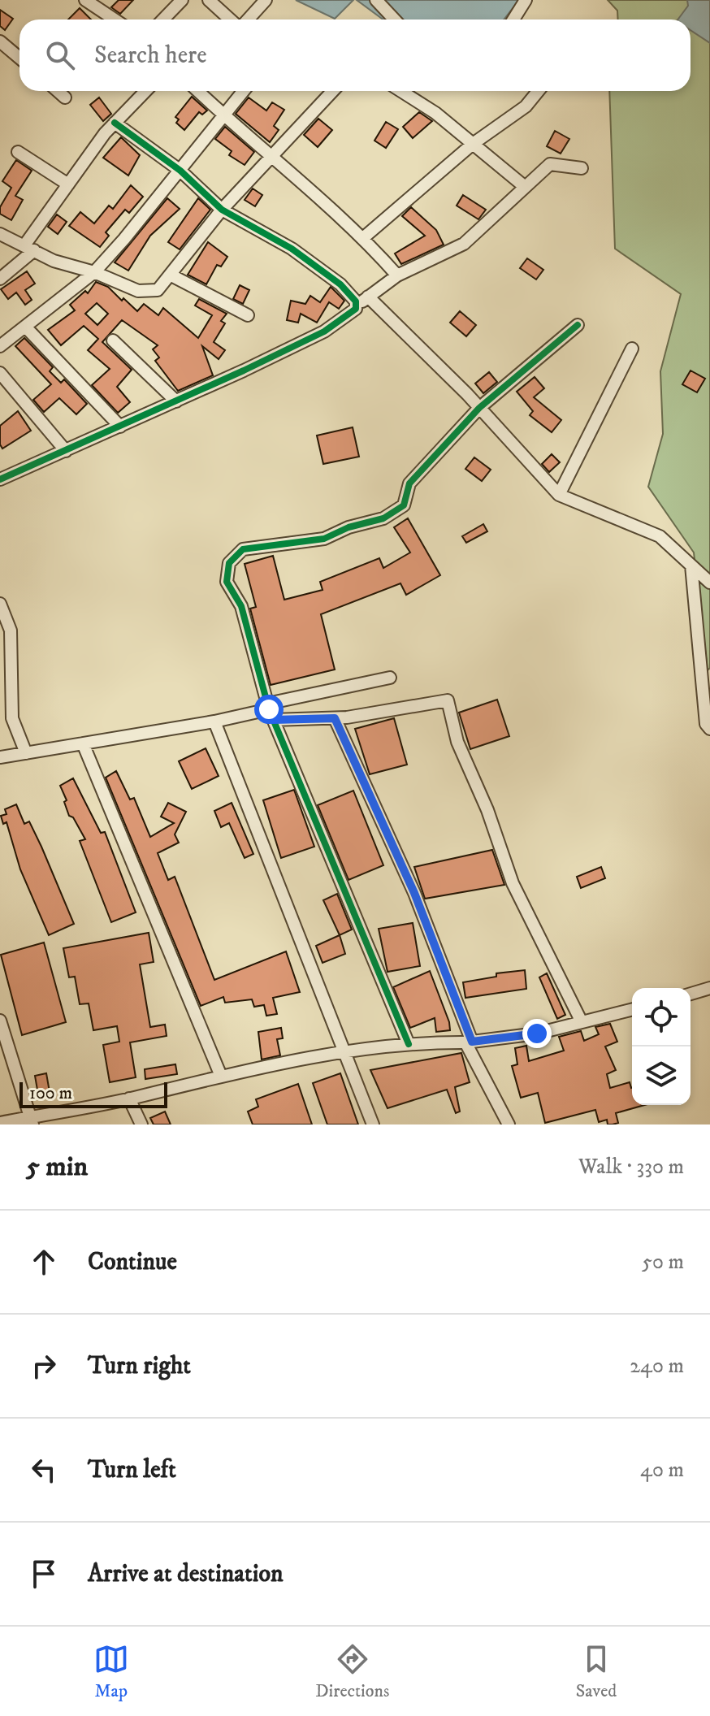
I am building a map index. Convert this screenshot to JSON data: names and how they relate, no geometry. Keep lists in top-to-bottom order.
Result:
{
  "scale_bar": "100 m",
  "page": {
    "search": "Search here",
    "scale": "100 m",
    "heading": ["5 min", "Walk · 330 m"],
    "list": [
      ["Continue", "50 m"],
      ["Turn right", "240 m"],
      ["Turn left", "40 m"],
      "Arrive at destination"
    ],
    "nav": ["Map", "Directions", "Saved"]
  }
}
